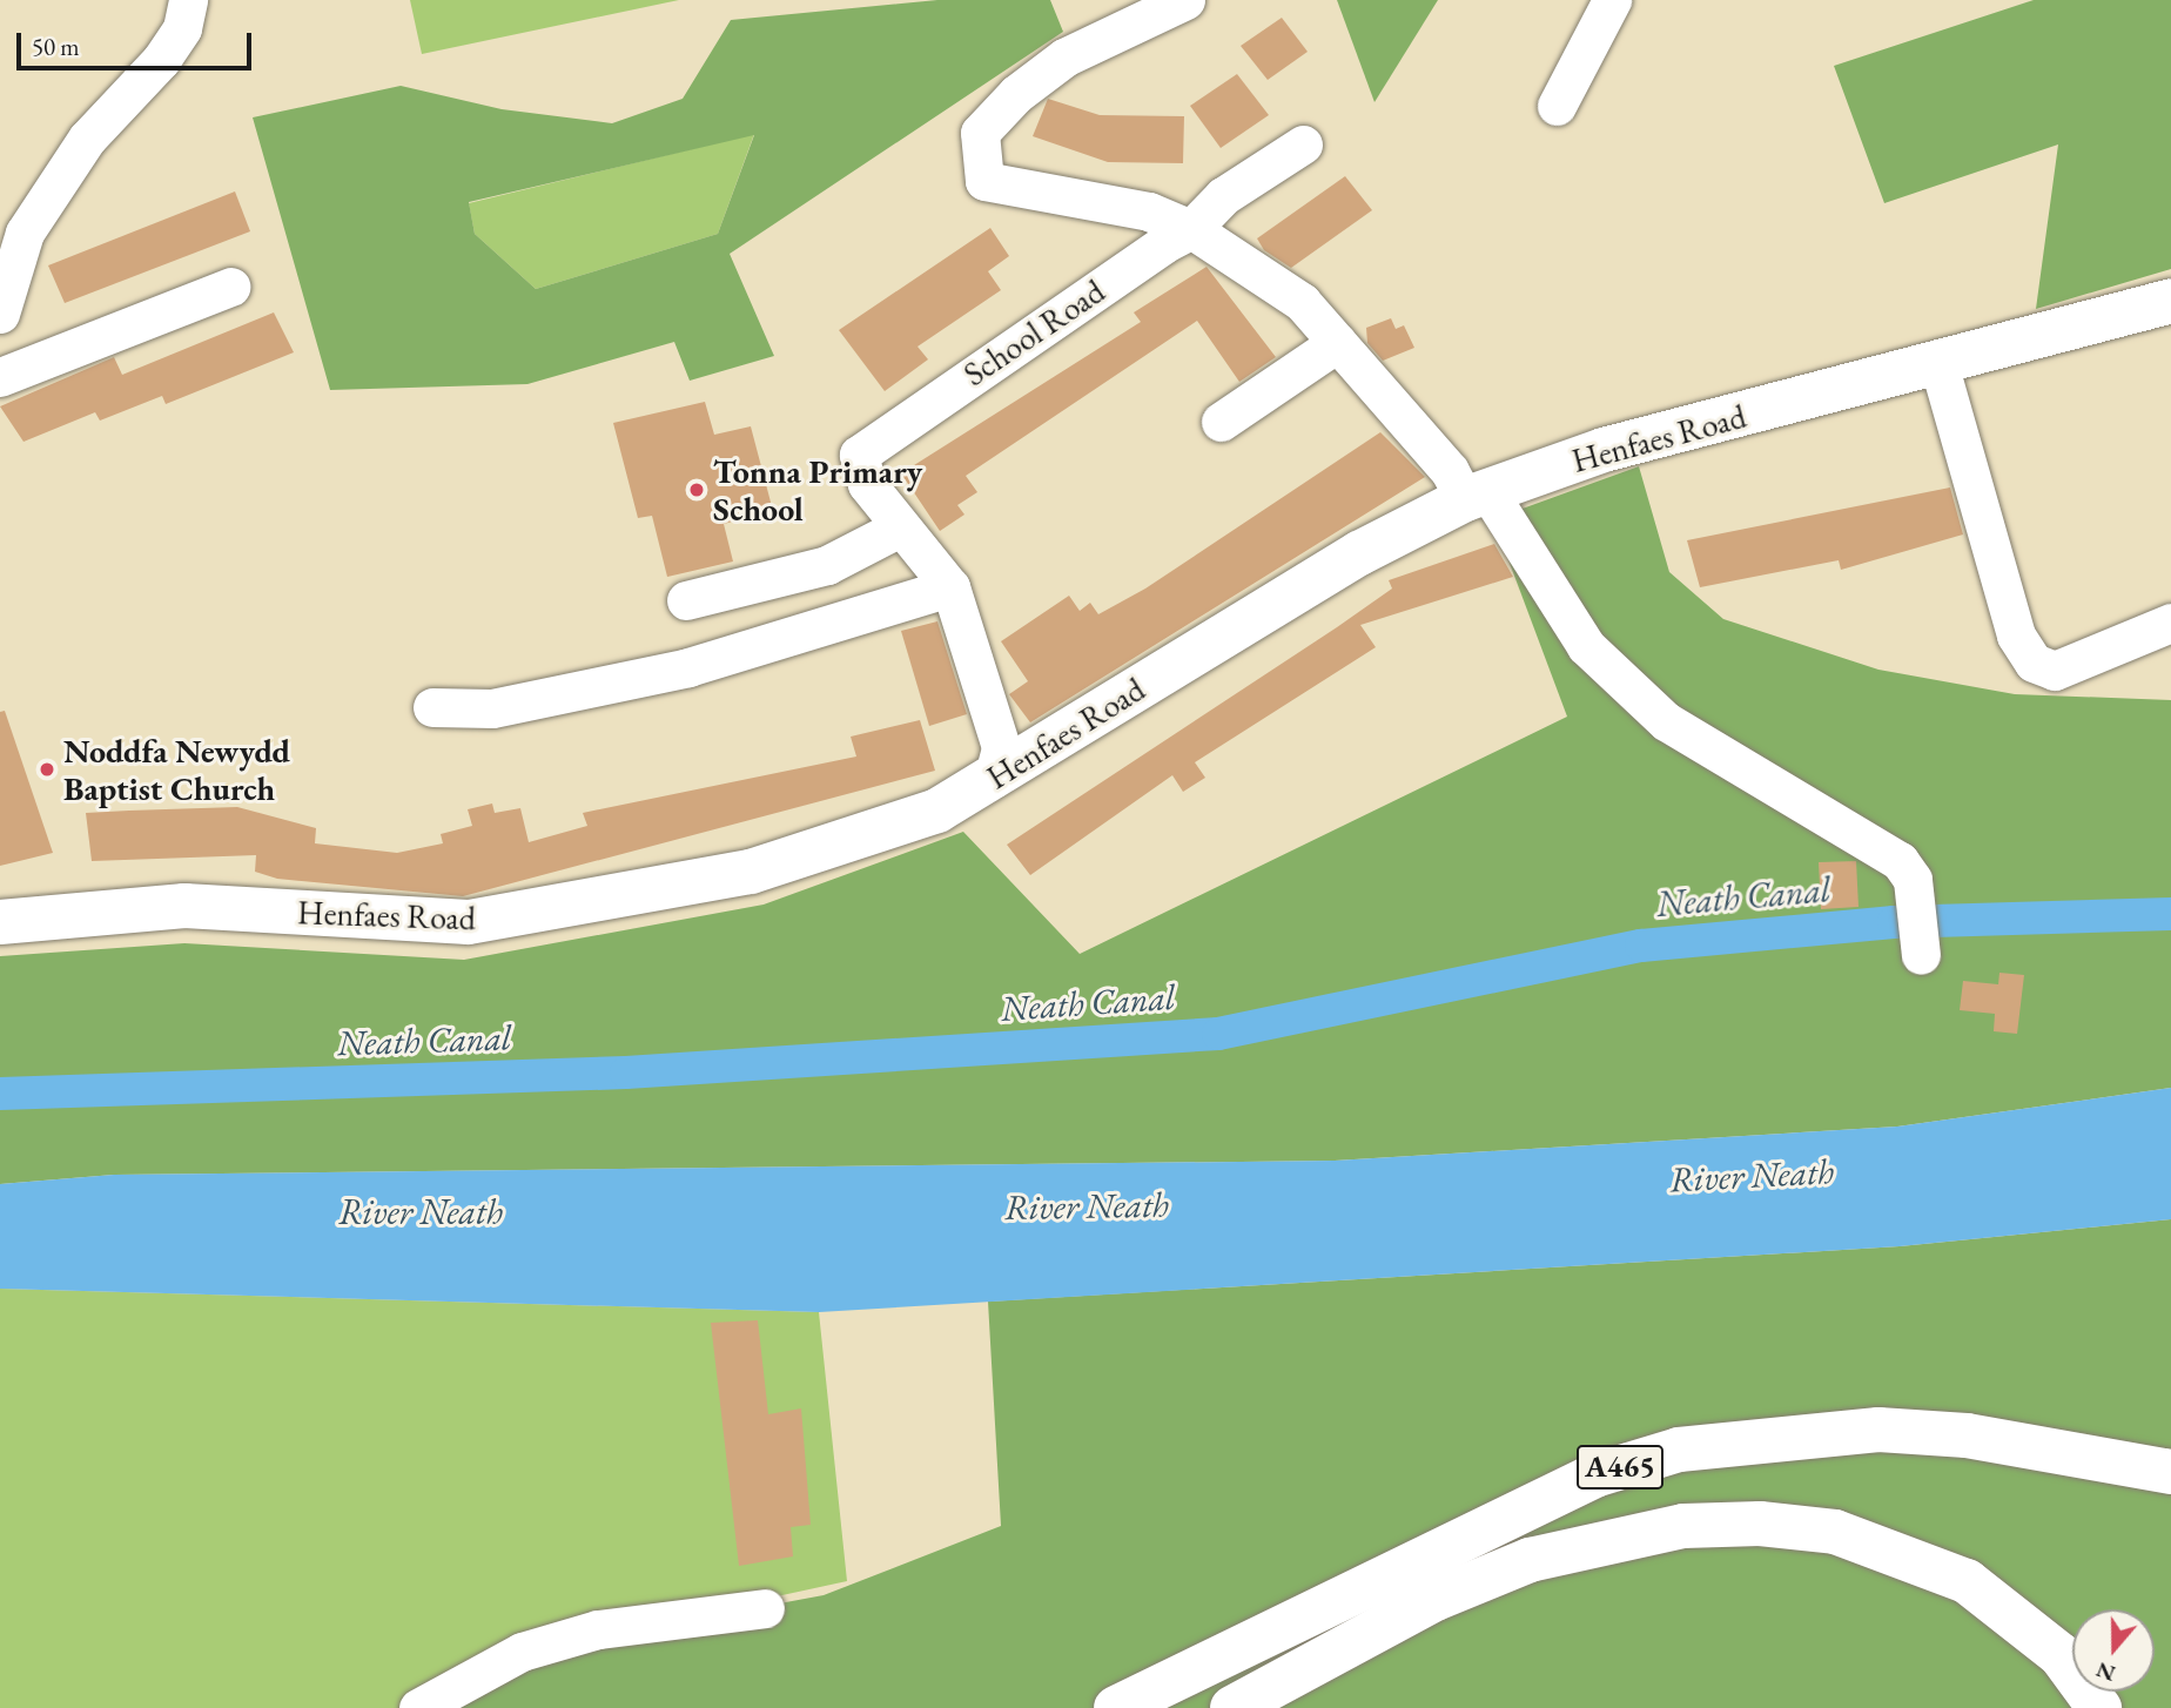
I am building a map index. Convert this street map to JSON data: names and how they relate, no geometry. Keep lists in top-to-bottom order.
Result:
{
  "streets": {
    "main road": ["Henfaes Road", "A465"],
    "street": ["School Road"]
  },
  "crossings": [
    ["School Road", "Henfaes Road"]
  ],
  "water": ["Neath Canal", "River Neath"],
  "places": ["Tonna Primary School", "Noddfa Newydd Baptist Church"],
  "scale_bar": "50 m",
  "north": "bottom"
}
